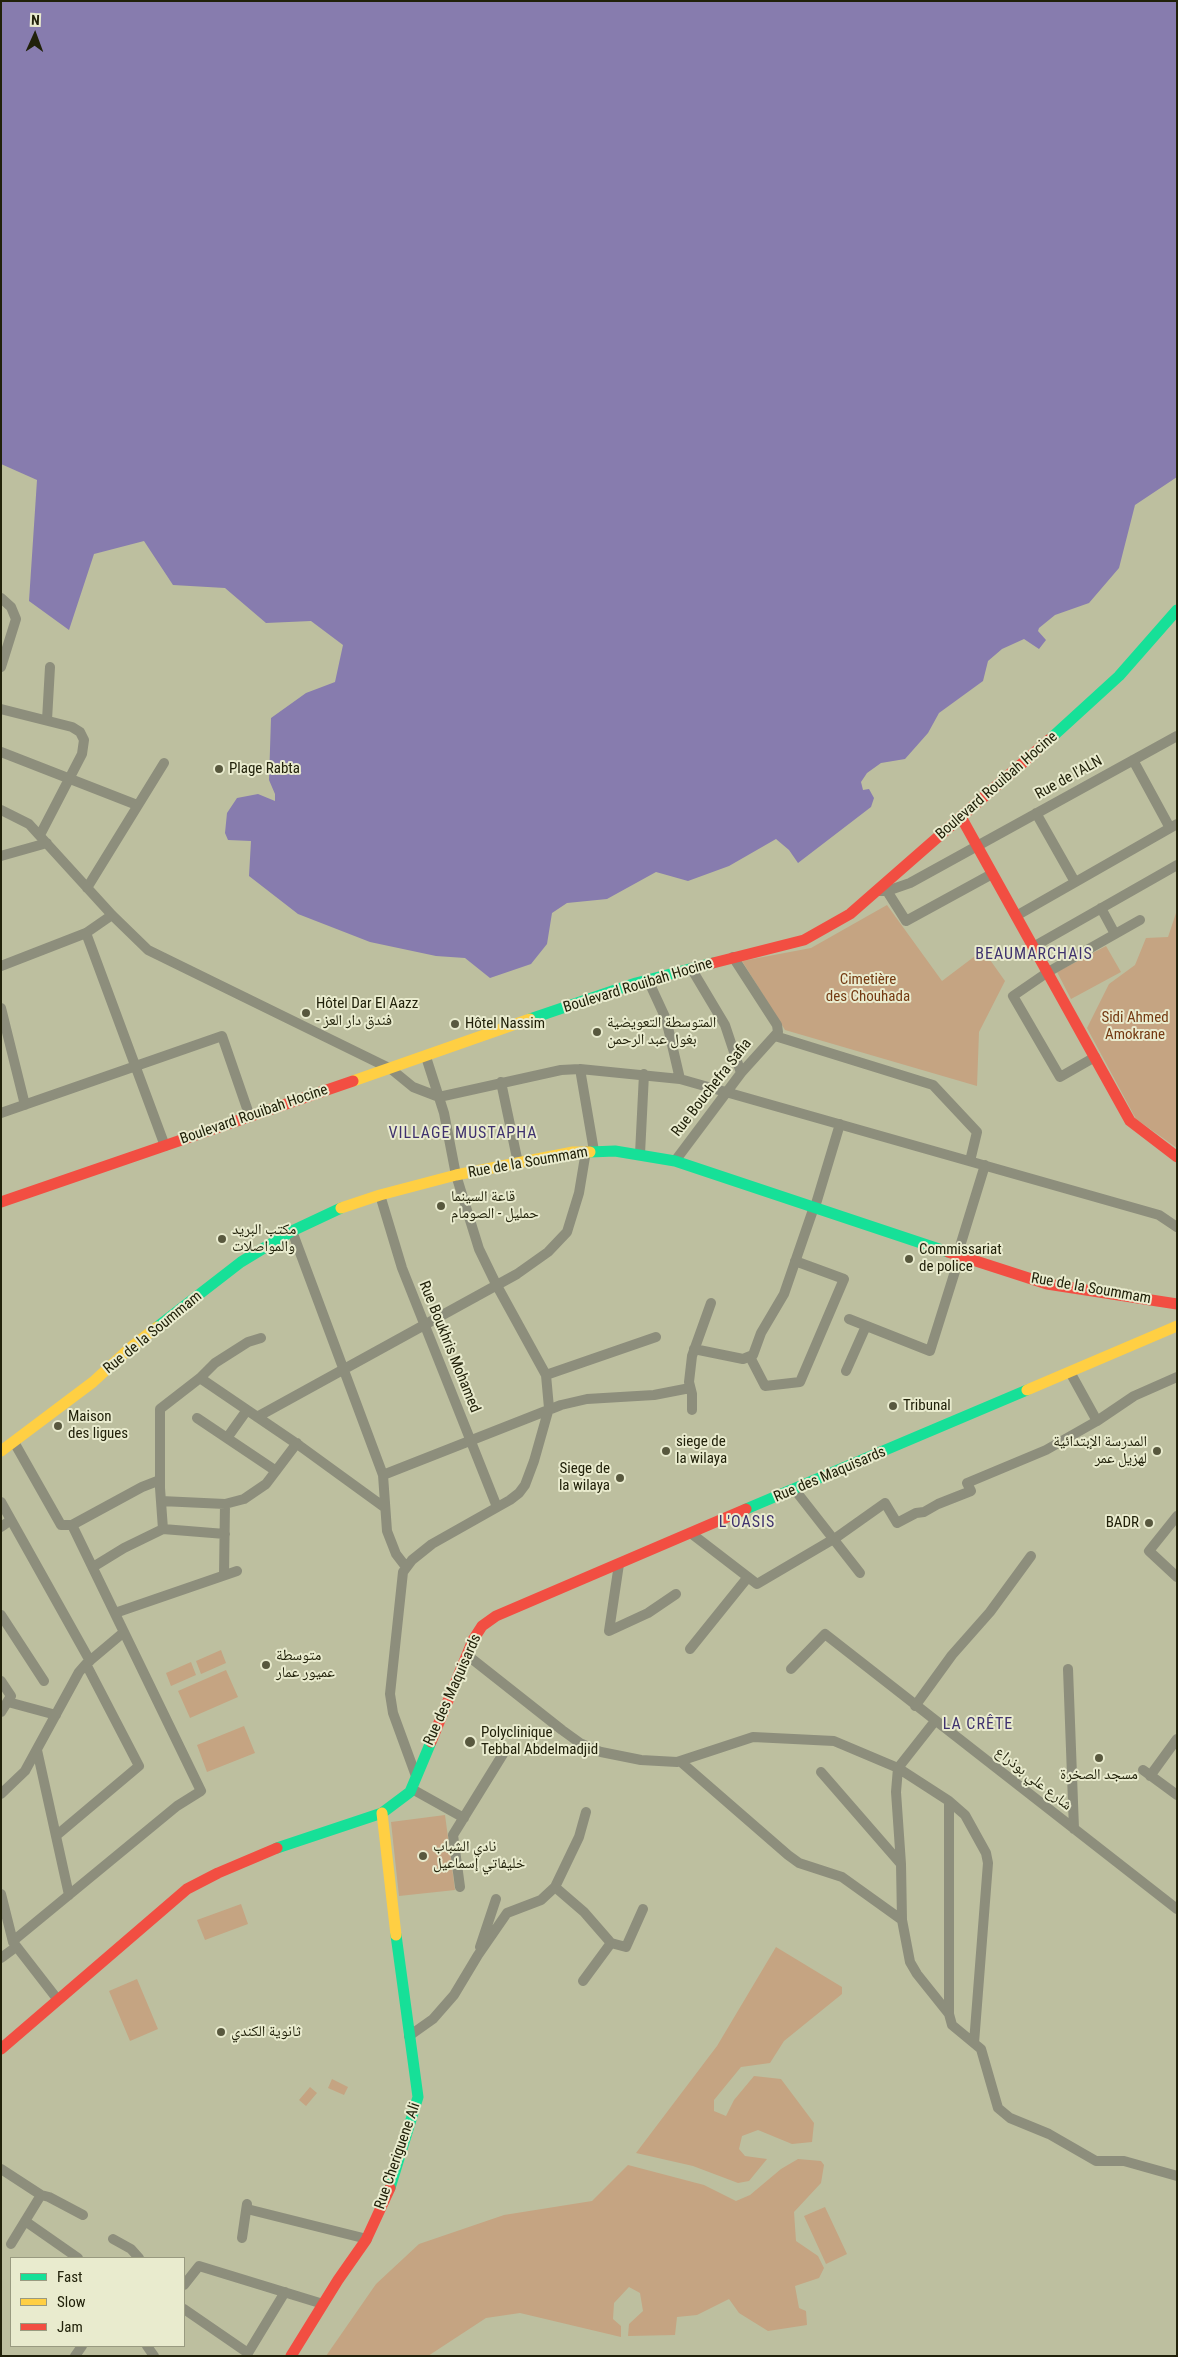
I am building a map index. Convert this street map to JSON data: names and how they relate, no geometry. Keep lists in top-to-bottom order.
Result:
{
  "streets": {
    "main road": [
      "Boulevard Rouibah Hocine",
      "Rue de la Soummam",
      "Rue des Maquisards",
      "Rue Cheriguene Ali"
    ],
    "street": [
      "Rue de l'ALN",
      "Rue Bouchefra Safia",
      "Rue Boukhris Mohamed",
      "شارع علي بوذراع"
    ]
  },
  "crossings": [
    ["Rue de l'ALN", "Boulevard Rouibah Hocine"],
    ["Rue Bouchefra Safia", "Rue de la Soummam"],
    ["Rue de la Soummam", "Rue Boukhris Mohamed"]
  ],
  "districts": [
    "BEAUMARCHAIS",
    "VILLAGE MUSTAPHA",
    "L'OASIS",
    "LA CRÊTE"
  ],
  "parks": ["Cimetière des Chouhada", "Sidi Ahmed Amokrane"],
  "places": [
    "Plage Rabta",
    "Hôtel Dar El Aazz - فندق دار العز",
    "Hôtel Nassim",
    "المتوسطة التعويضية بغول عبد الرحمن",
    "قاعة السينما حمليل - الصومام",
    "مكتب البريد والمواصلات",
    "Commissariat de police",
    "Tribunal",
    "Maison des ligues",
    "siege de la wilaya",
    "المدرسة الإبتدائية لهزيل عمر",
    "Siege de la wilaya",
    "BADR",
    "متوسطة عميور عمار",
    "Polyclinique Tebbal Abdelmadjid",
    "مسجد الصخرة",
    "نادي الشباب خليفاتي إسماعيل",
    "ثانوية الكندي"
  ],
  "legend": ["Fast", "Slow", "Jam"],
  "north": "top"
}
